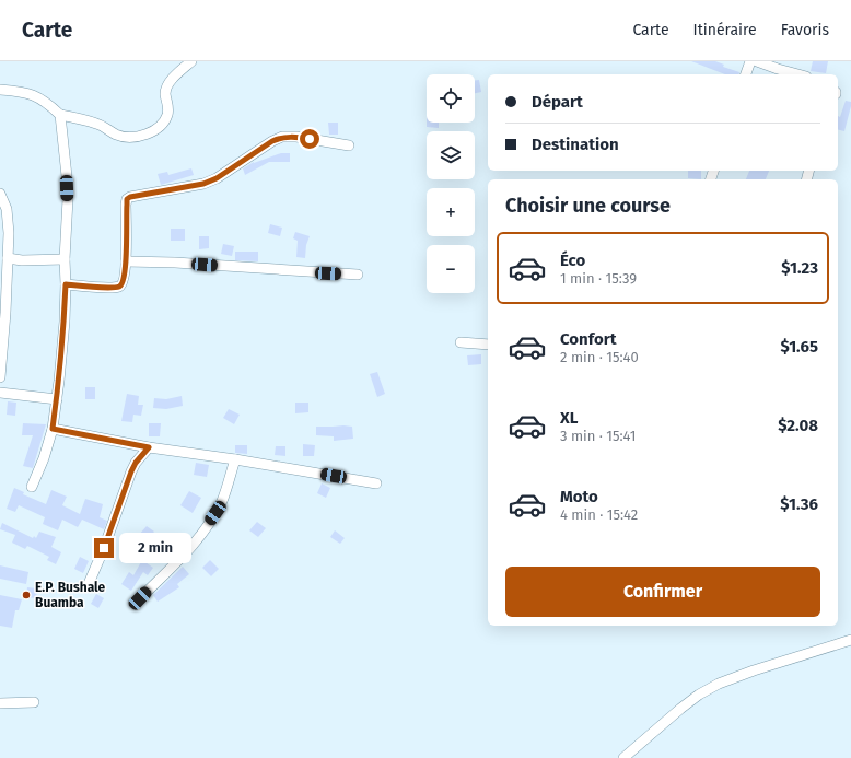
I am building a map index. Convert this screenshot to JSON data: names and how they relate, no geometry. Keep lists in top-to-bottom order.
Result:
{
  "places": ["E.P. Bushale Buamba"],
  "page": {
    "header": "Carte",
    "nav": ["Carte", "Itinéraire", "Favoris"],
    "map_buttons": ["+", "−"],
    "banner": ["Départ", "Destination"],
    "heading": "Choisir une course",
    "list": [
      {
        "name": "Éco",
        "note": "1 min · 15:39",
        "value": "$1.23"
      },
      {
        "name": "Confort",
        "note": "2 min · 15:40",
        "value": "$1.65"
      },
      {
        "name": "XL",
        "note": "3 min · 15:41",
        "value": "$2.08"
      },
      {
        "name": "Moto",
        "note": "4 min · 15:42",
        "value": "$1.36"
      }
    ],
    "bubble": "2 min",
    "buttons": "Confirmer"
  }
}
